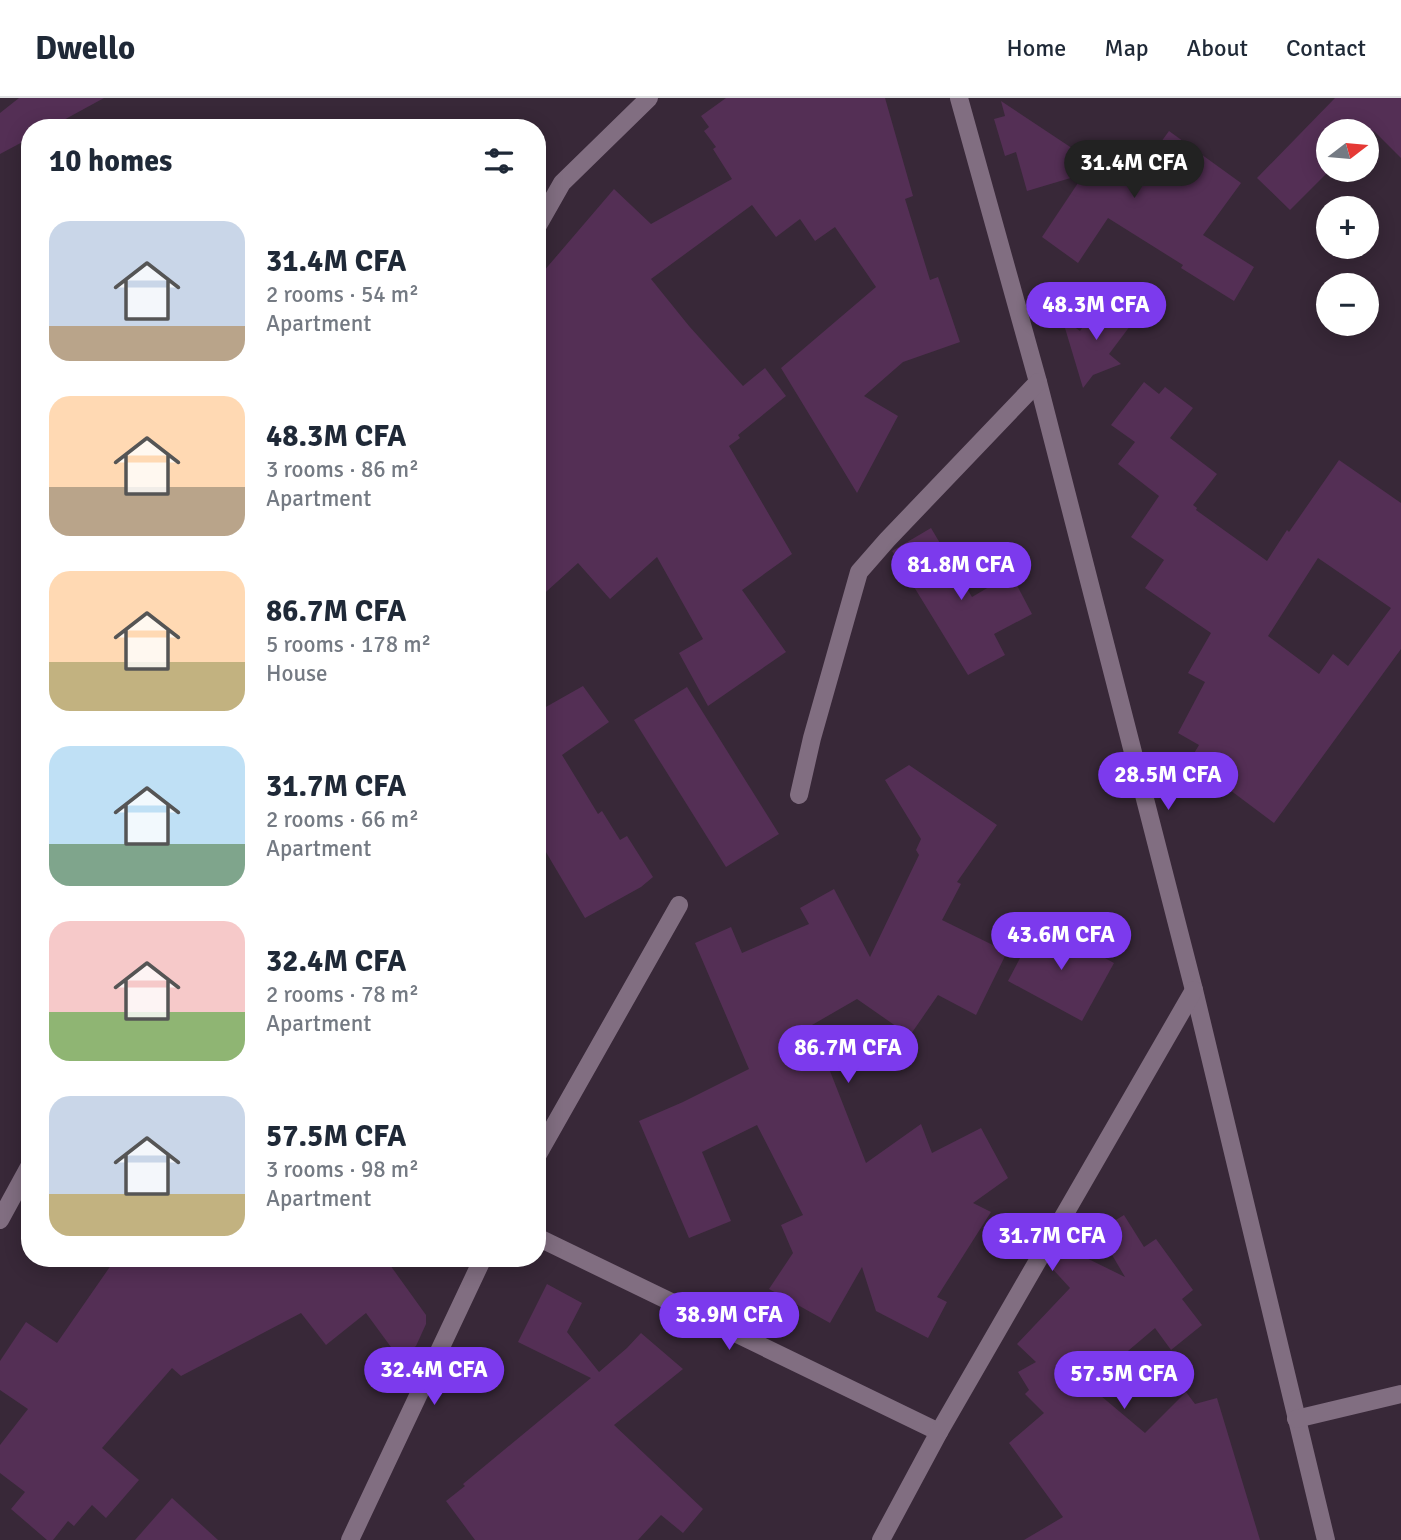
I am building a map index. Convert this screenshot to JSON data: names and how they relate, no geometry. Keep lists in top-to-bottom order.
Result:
{
  "north": "right",
  "page": {
    "header": "Dwello",
    "nav": [
      "Home",
      "Map",
      "About",
      "Contact"
    ],
    "map_buttons": ["+", "−"],
    "heading": "10 homes",
    "price": [
      "31.4M CFA",
      "48.3M CFA",
      "81.8M CFA",
      "28.5M CFA",
      "43.6M CFA",
      "86.7M CFA",
      "31.7M CFA",
      "38.9M CFA",
      "32.4M CFA",
      "57.5M CFA"
    ],
    "list": [
      {
        "name": "31.4M CFA",
        "note": "2 rooms · 54 m² · Apartment"
      },
      {
        "name": "48.3M CFA",
        "note": "3 rooms · 86 m² · Apartment"
      },
      {
        "name": "86.7M CFA",
        "note": "5 rooms · 178 m² · House"
      },
      {
        "name": "31.7M CFA",
        "note": "2 rooms · 66 m² · Apartment"
      },
      {
        "name": "32.4M CFA",
        "note": "2 rooms · 78 m² · Apartment"
      },
      {
        "name": "57.5M CFA",
        "note": "3 rooms · 98 m² · Apartment"
      }
    ]
  }
}
